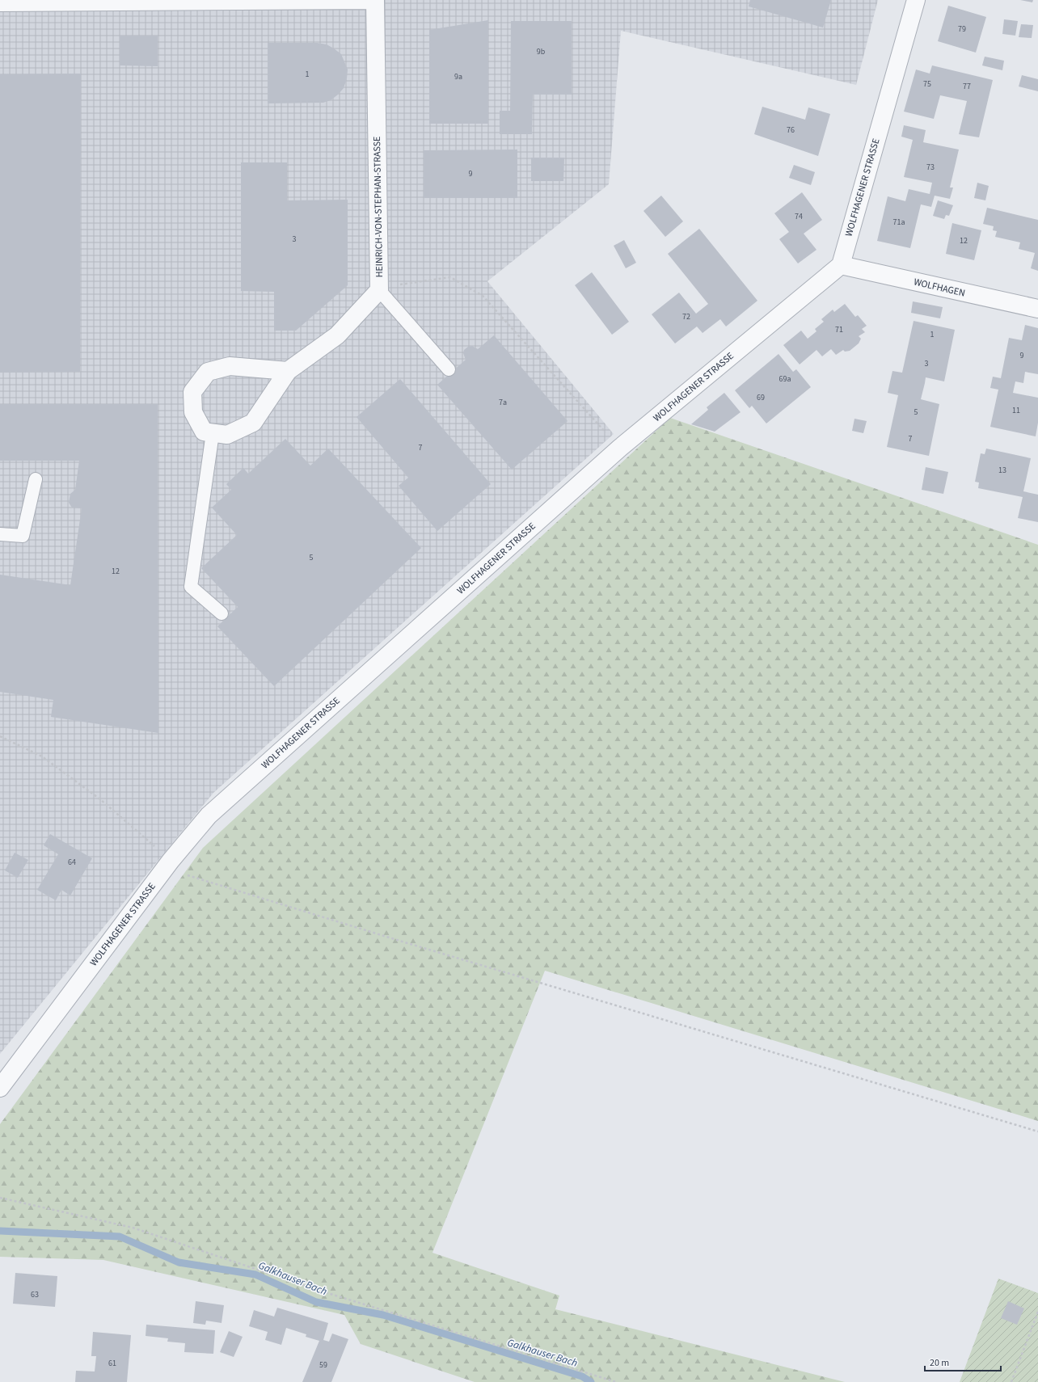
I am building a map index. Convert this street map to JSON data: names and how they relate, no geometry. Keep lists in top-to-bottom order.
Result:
{
  "streets": {
    "street": ["WOLFHAGENER STRASSE", "HEINRICH-VON-STEPHAN-STRASSE", "WOLFHAGEN"]
  },
  "crossings": [
    ["WOLFHAGENER STRASSE", "WOLFHAGEN"]
  ],
  "water": ["Galkhauser Bach"],
  "house_numbers": [
    "79",
    "9b",
    "1",
    "9a",
    "75",
    "77",
    "76",
    "73",
    "9",
    "74",
    "71a",
    "3",
    "12",
    "72",
    "71",
    "1",
    "9",
    "3",
    "69a",
    "69",
    "7a",
    "11",
    "5",
    "7",
    "7",
    "13",
    "5",
    "12",
    "64",
    "63",
    "61",
    "59"
  ],
  "scale_bar": "20 m"
}
